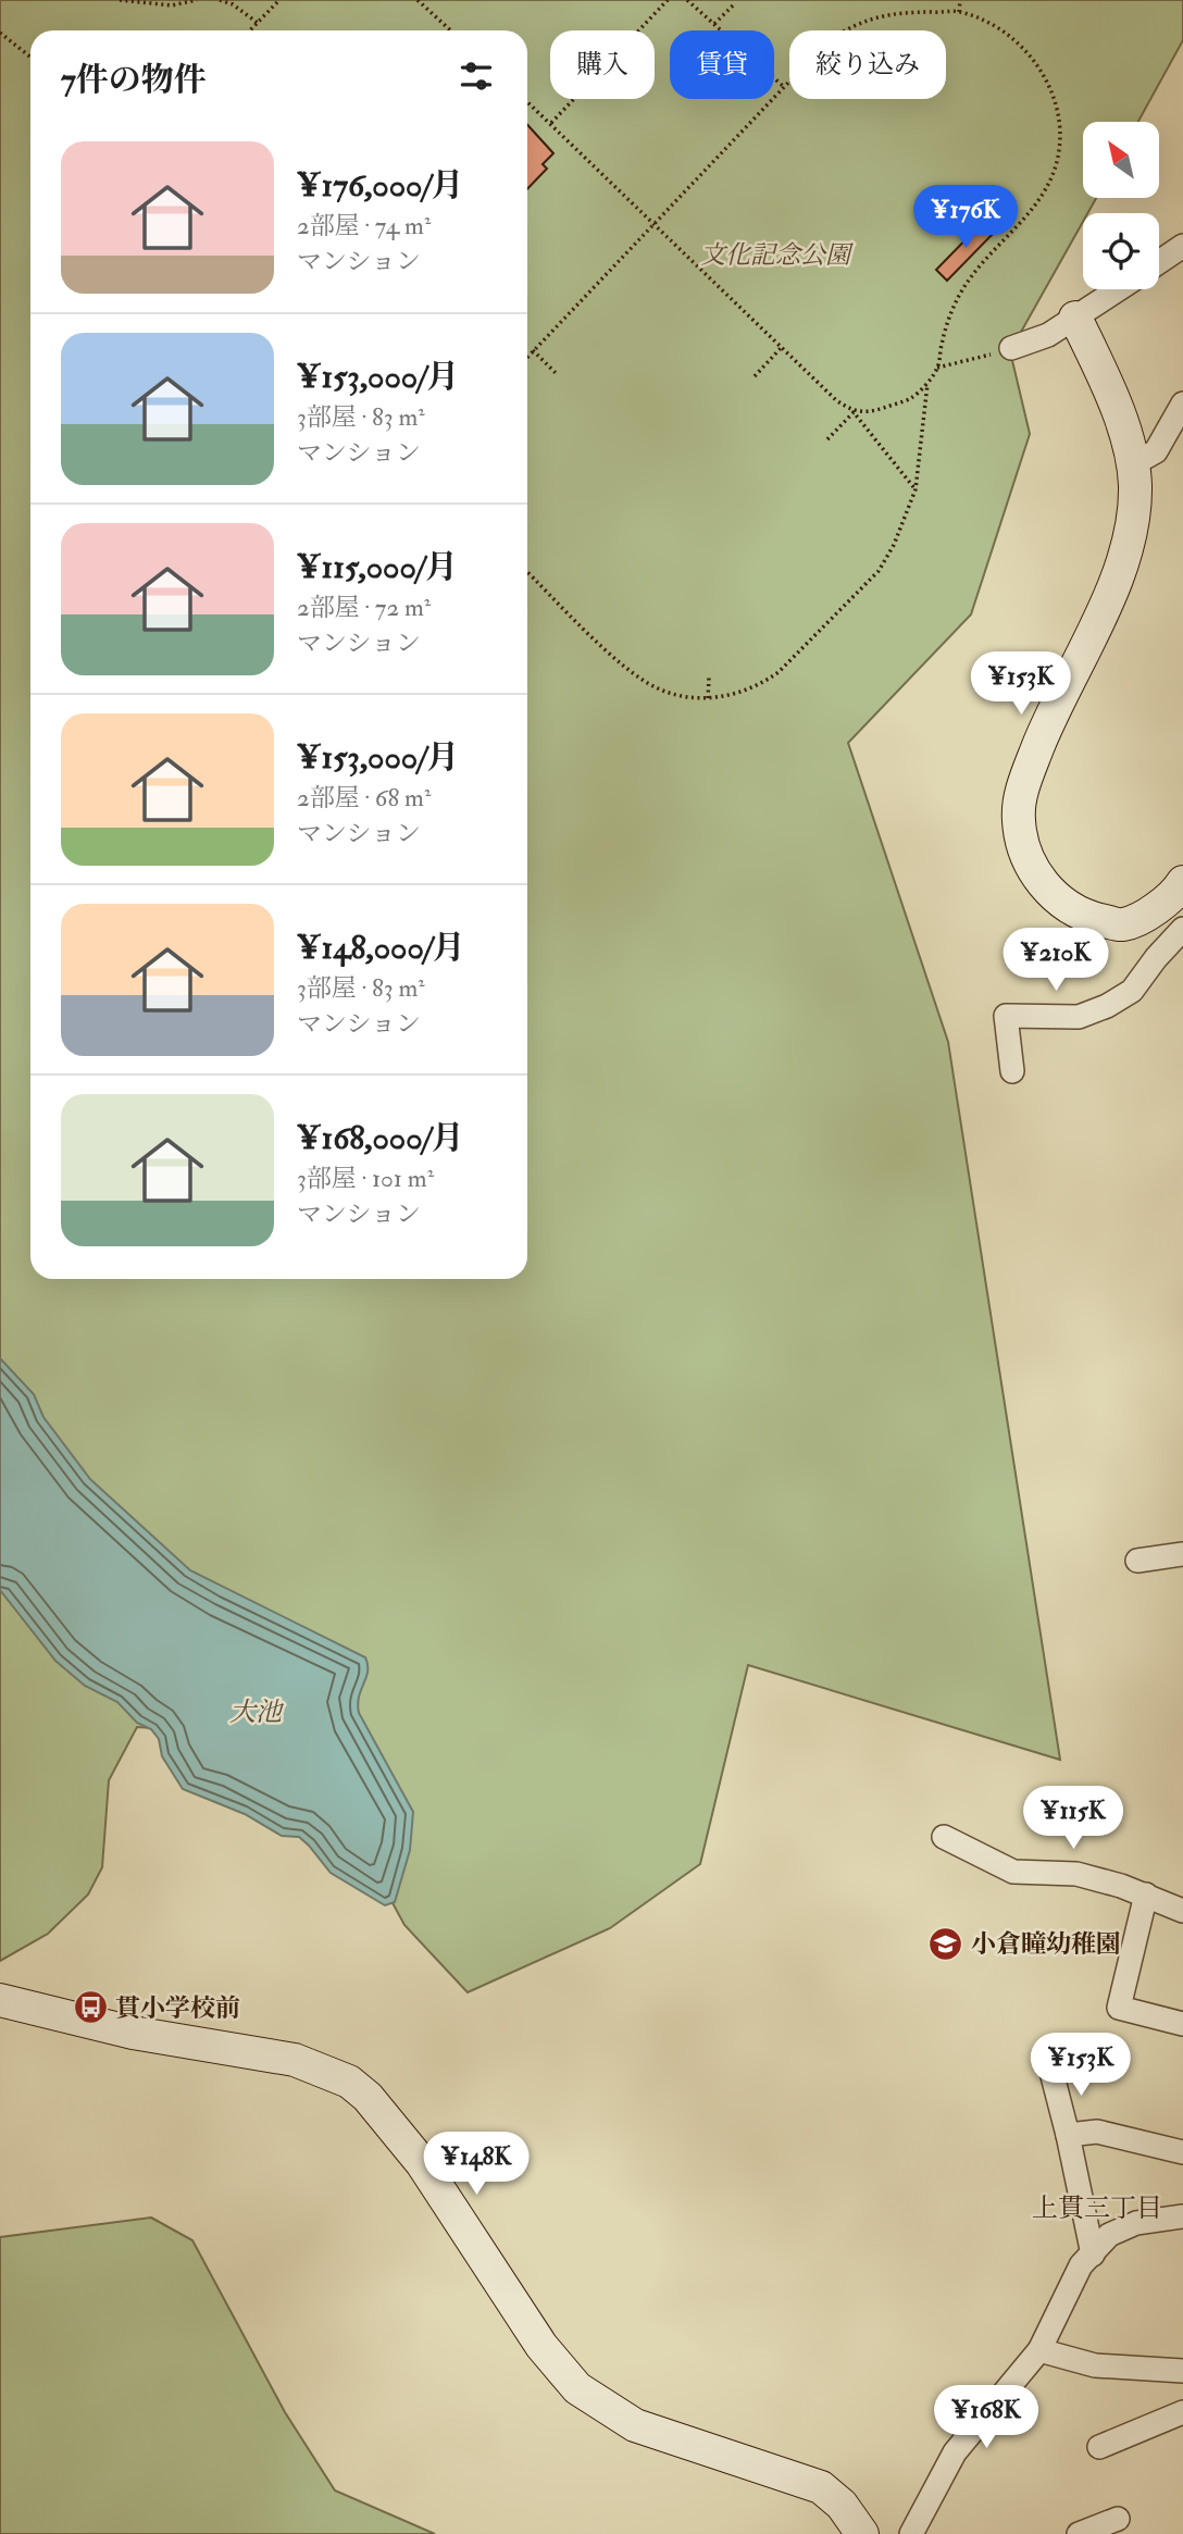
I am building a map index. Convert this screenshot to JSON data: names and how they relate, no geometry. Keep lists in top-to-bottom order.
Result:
{
  "districts": ["上貫三丁目"],
  "water": ["大池"],
  "parks": ["文化記念公園"],
  "places": {
    "school or university": ["小倉瞳幼稚園"],
    "bus stop": ["貫小学校前"]
  },
  "north": "top left",
  "page": {
    "chip": ["購入", "賃貸", "絞り込み"],
    "heading": "7件の物件",
    "list": [
      {
        "name": "¥176,000/月",
        "note": "2部屋 · 74 m² · マンション"
      },
      {
        "name": "¥153,000/月",
        "note": "3部屋 · 83 m² · マンション"
      },
      {
        "name": "¥115,000/月",
        "note": "2部屋 · 72 m² · マンション"
      },
      {
        "name": "¥153,000/月",
        "note": "2部屋 · 68 m² · マンション"
      },
      {
        "name": "¥148,000/月",
        "note": "3部屋 · 83 m² · マンション"
      },
      {
        "name": "¥168,000/月",
        "note": "3部屋 · 101 m² · マンション"
      }
    ],
    "price": [
      "¥176K",
      "¥153K",
      "¥210K",
      "¥115K",
      "¥153K",
      "¥148K",
      "¥168K"
    ]
  }
}
